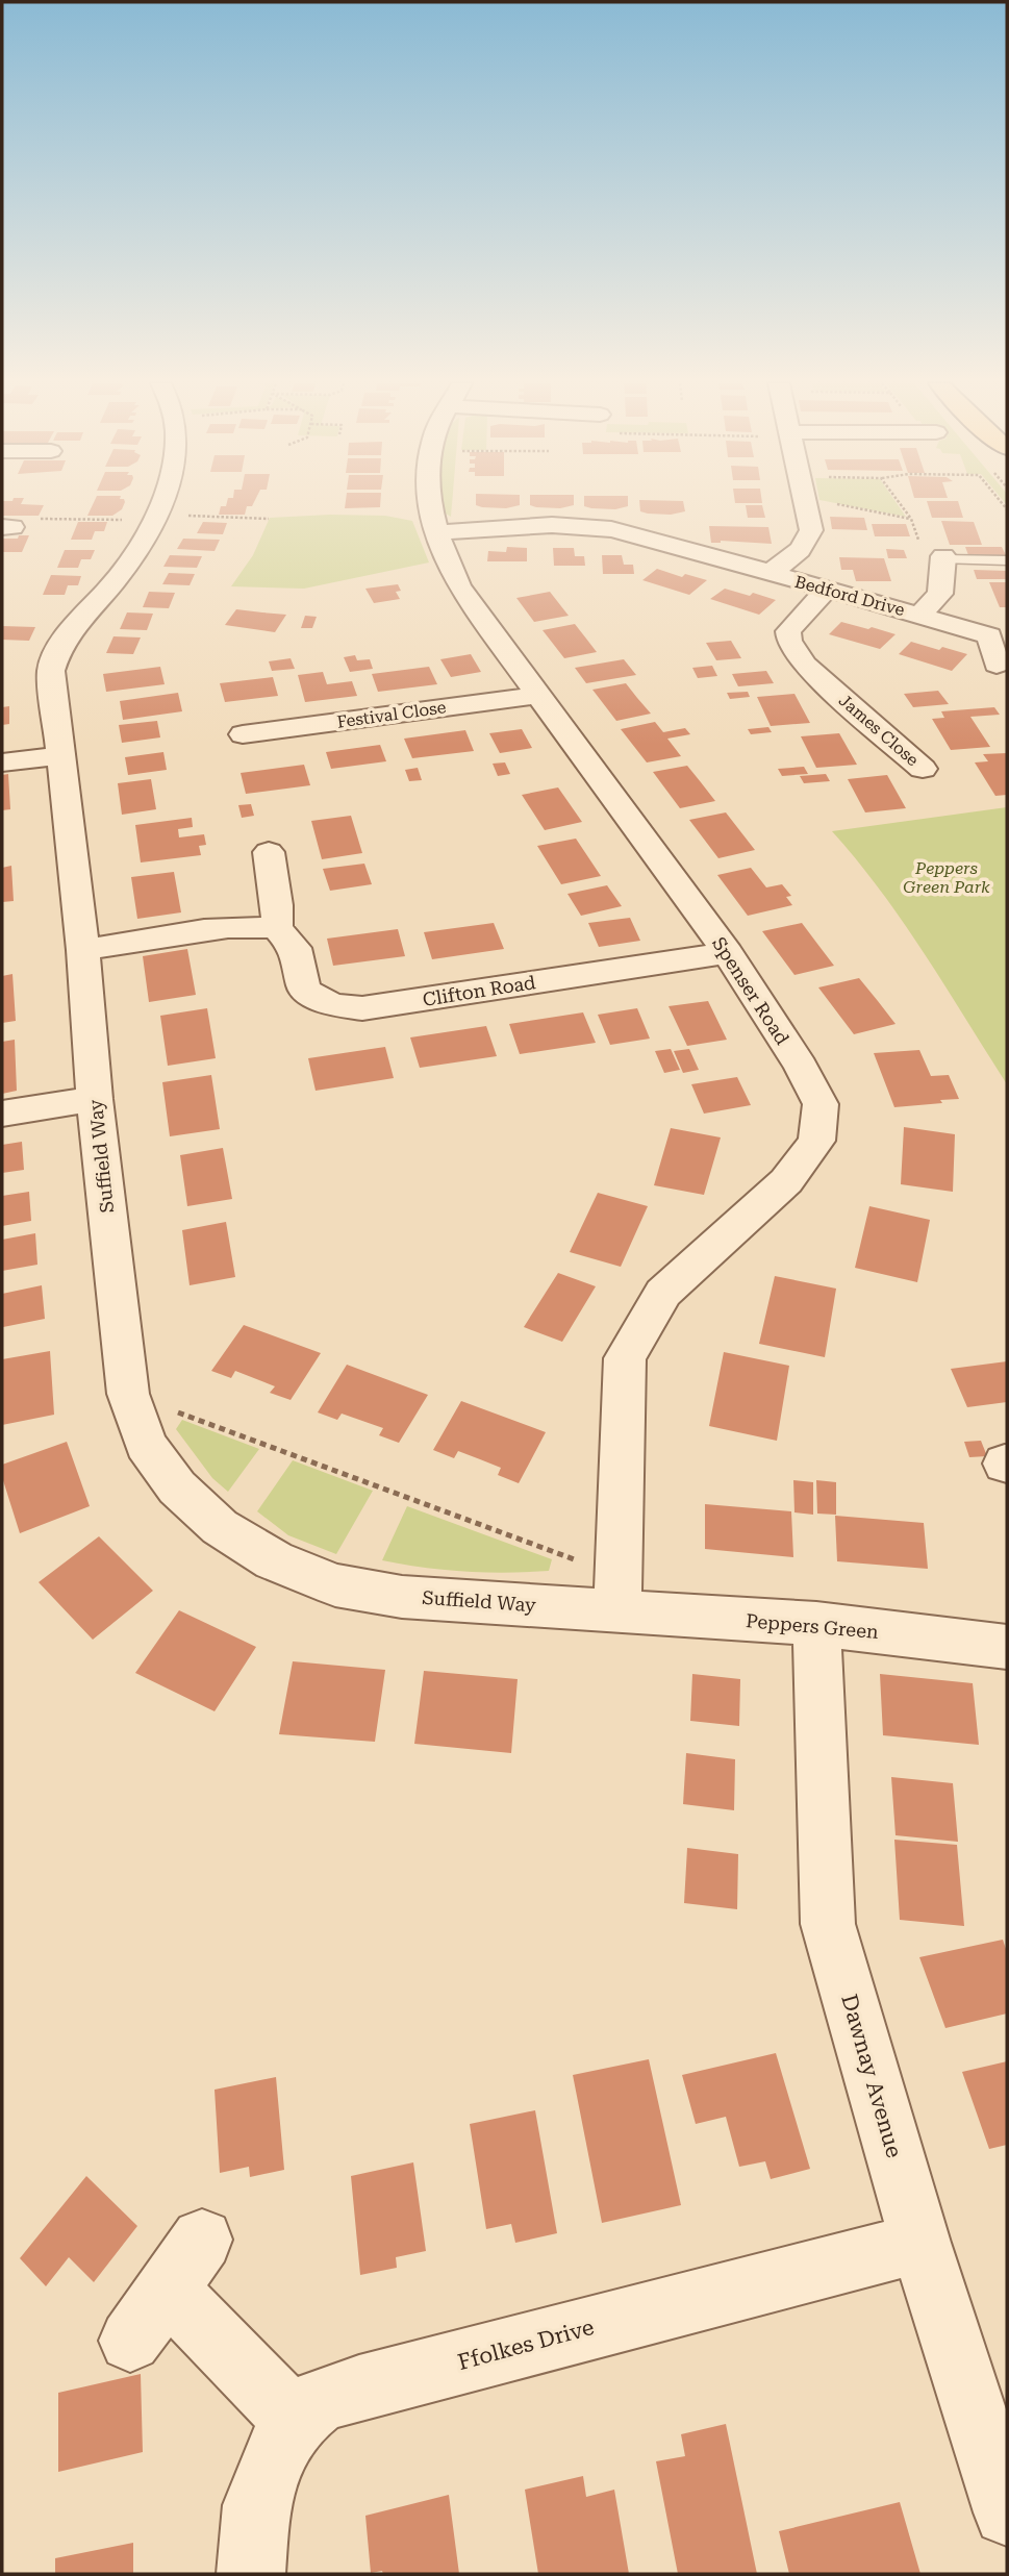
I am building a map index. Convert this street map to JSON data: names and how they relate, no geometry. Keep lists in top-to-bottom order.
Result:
{
  "streets": {
    "street": [
      "Bedford Drive",
      "Festival Close",
      "James Close",
      "Clifton Road",
      "Spenser Road",
      "Suffield Way",
      "Peppers Green",
      "Dawnay Avenue",
      "Ffolkes Drive"
    ]
  },
  "crossings": [
    ["Bedford Drive", "James Close"],
    ["Bedford Drive", "Spenser Road"],
    ["Festival Close", "Spenser Road"],
    ["Clifton Road", "Spenser Road"],
    ["Spenser Road", "Suffield Way"],
    ["Spenser Road", "Peppers Green"],
    ["Suffield Way", "Peppers Green"],
    ["Peppers Green", "Dawnay Avenue"],
    ["Dawnay Avenue", "Ffolkes Drive"]
  ],
  "parks": ["Peppers Green Park"]
}
